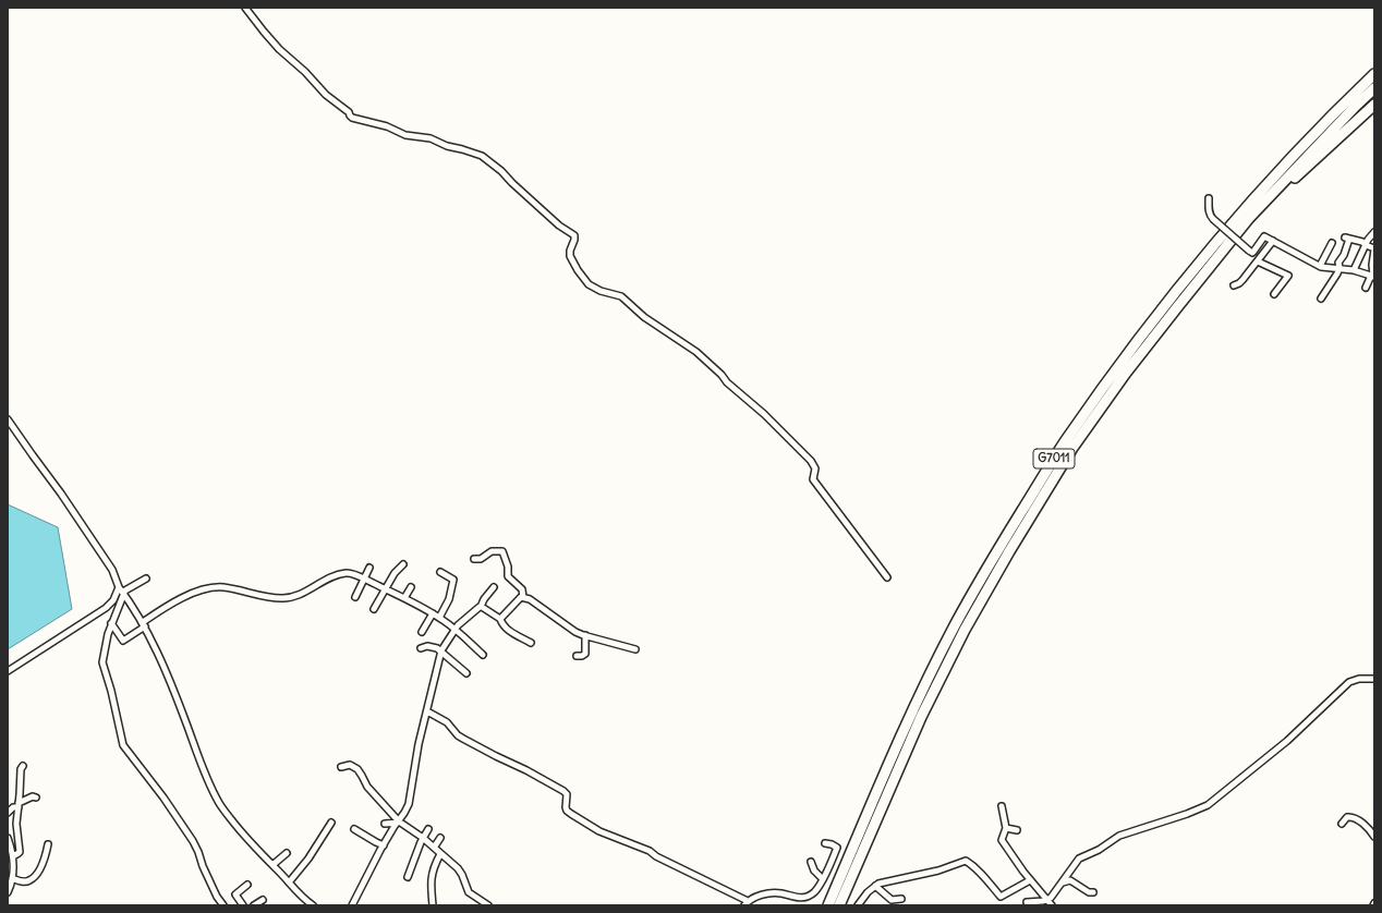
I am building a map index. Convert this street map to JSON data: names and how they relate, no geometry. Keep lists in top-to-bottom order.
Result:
{
  "streets": {
    "highway": ["G7011"]
  }
}
